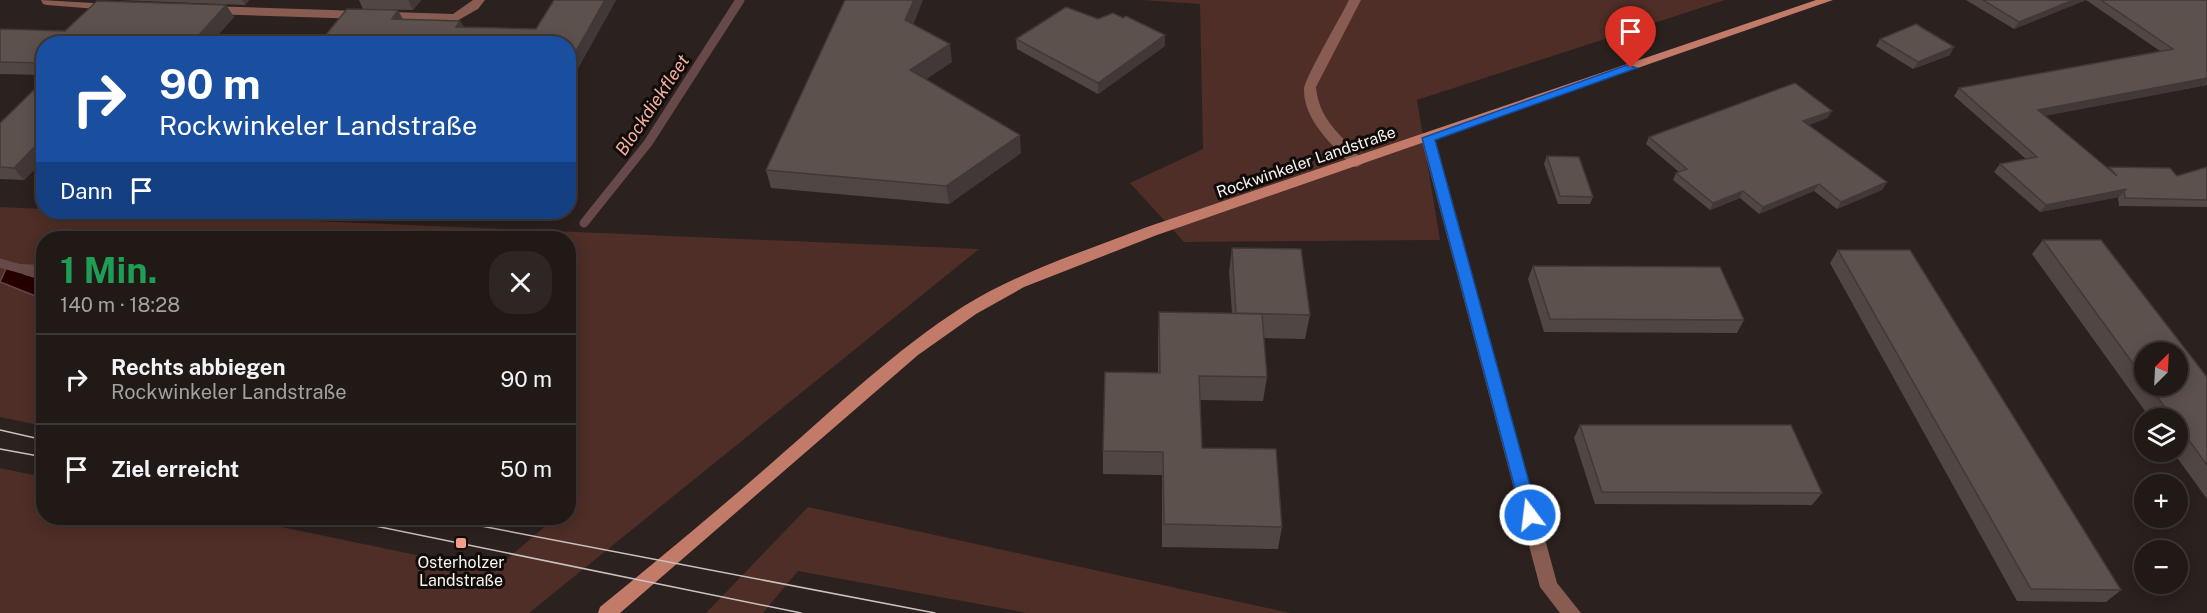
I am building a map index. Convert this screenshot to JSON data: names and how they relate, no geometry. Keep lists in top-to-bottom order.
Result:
{
  "streets": {
    "main road": ["Rockwinkeler Landstraße"]
  },
  "water": ["Blockdiekfleet"],
  "places": {
    "transit": ["Osterholzer Landstraße"]
  },
  "north": "top right",
  "page": {
    "turn": ["90 m", "Rockwinkeler Landstraße"],
    "then": "Dann",
    "heading": ["1 Min.", "140 m · 18:28"],
    "list": [
      {
        "name": "Rechts abbiegen",
        "note": "Rockwinkeler Landstraße",
        "value": "90 m"
      },
      {
        "name": "Ziel erreicht",
        "value": "50 m"
      }
    ],
    "map_buttons": ["+", "−"]
  }
}
